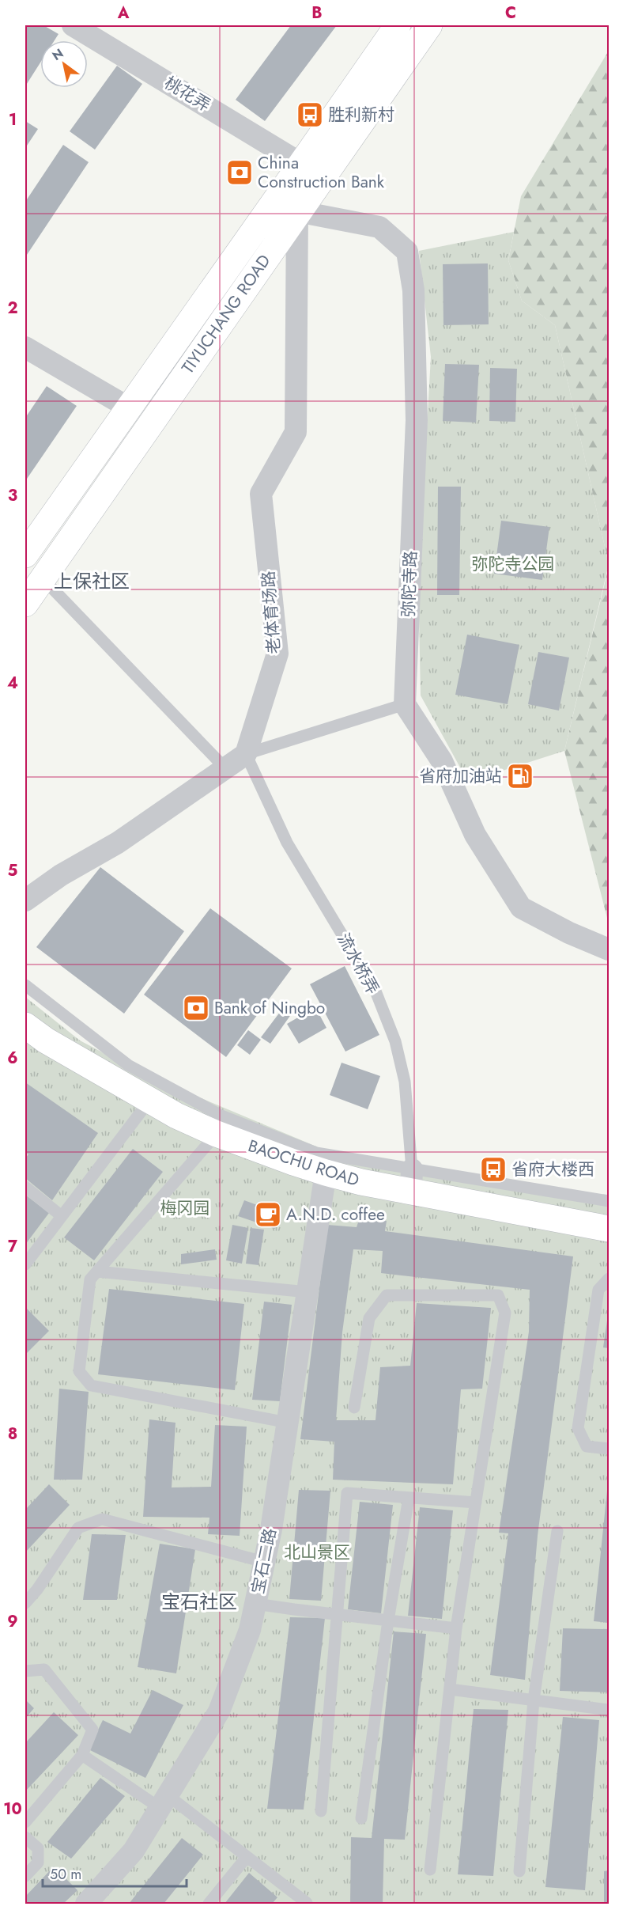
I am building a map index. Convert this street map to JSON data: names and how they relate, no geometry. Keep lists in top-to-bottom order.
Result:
{
  "streets": {
    "main road": ["TIYUCHANG ROAD", "BAOCHU ROAD"],
    "street": [
      "桃花弄",
      "弥陀寺路",
      "老体育场路",
      "宝石二路"
    ],
    "lane": ["流水桥弄"]
  },
  "crossings": [
    ["桃花弄", "TIYUCHANG ROAD"],
    ["TIYUCHANG ROAD", "弥陀寺路"],
    ["TIYUCHANG ROAD", "老体育场路"],
    ["弥陀寺路", "老体育场路"],
    ["老体育场路", "流水桥弄"],
    ["流水桥弄", "BAOCHU ROAD"],
    ["BAOCHU ROAD", "宝石二路"]
  ],
  "districts": ["上保社区", "宝石社区"],
  "parks": ["弥陀寺公园", "梅冈园", "北山景区"],
  "places": {
    "bus stop": ["胜利新村", "省府大楼西"],
    "bank": ["China Construction Bank", "Bank of Ningbo"],
    "fuel station": ["省府加油站"],
    "cafe": ["A.N.D. coffee"]
  },
  "scale_bar": "50 m",
  "north": "top left",
  "grid": {
    "columns": ["A", "B", "C"],
    "rows": [
      "1",
      "2",
      "3",
      "4",
      "5",
      "6",
      "7",
      "8",
      "9",
      "10"
    ]
  }
}
